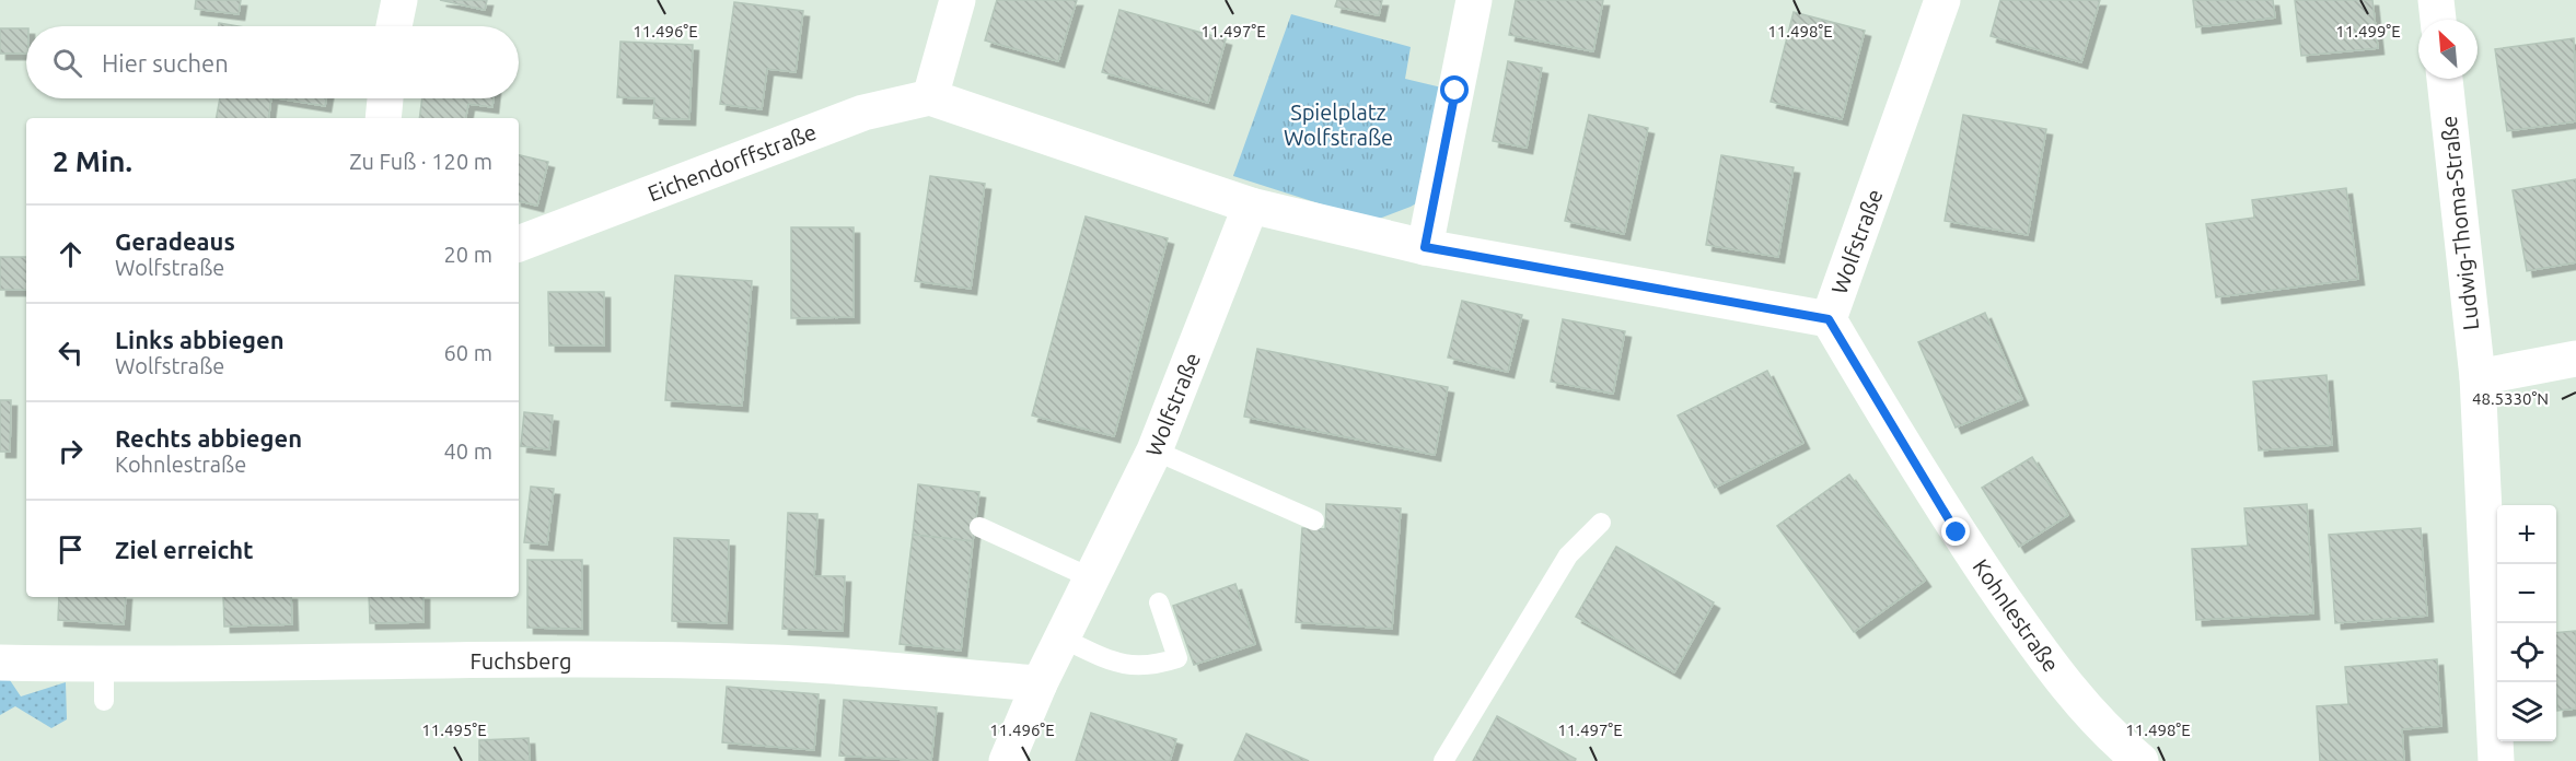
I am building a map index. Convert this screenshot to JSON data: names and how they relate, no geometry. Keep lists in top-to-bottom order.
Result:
{
  "streets": {
    "street": [
      "Eichendorffstraße",
      "Ludwig-Thoma-Straße",
      "Wolfstraße",
      "Kohnlestraße",
      "Fuchsberg"
    ]
  },
  "crossings": [
    ["Wolfstraße", "Kohnlestraße"],
    ["Wolfstraße", "Fuchsberg"]
  ],
  "parks": ["Spielplatz Wolfstraße"],
  "north": "top left",
  "page": {
    "search": "Hier suchen",
    "heading": ["2 Min.", "Zu Fuß · 120 m"],
    "list": [
      ["Geradeaus", "Wolfstraße", "20 m"],
      ["Links abbiegen", "Wolfstraße", "60 m"],
      ["Rechts abbiegen", "Kohnlestraße", "40 m"],
      "Ziel erreicht"
    ],
    "map_buttons": ["+", "−"]
  },
  "coordinates": [
    "11.496°E",
    "11.497°E",
    "11.498°E",
    "11.499°E",
    "48.5330°N",
    "11.495°E"
  ]
}
